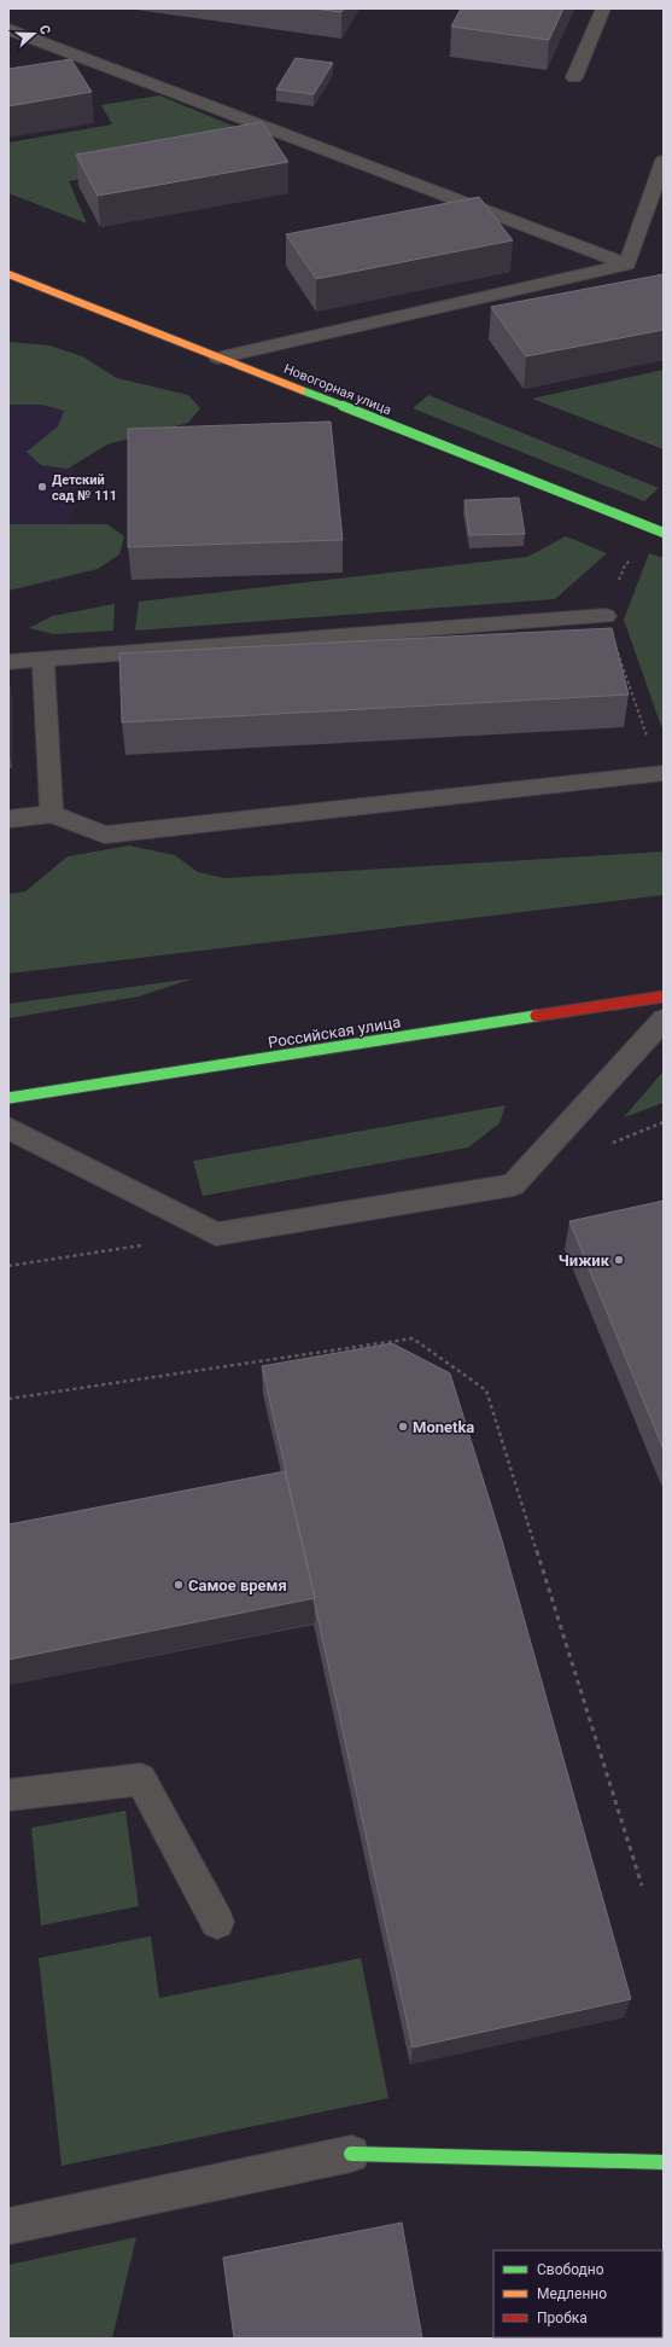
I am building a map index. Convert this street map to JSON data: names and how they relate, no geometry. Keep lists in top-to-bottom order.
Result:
{
  "streets": {
    "street": ["Новогорная улица", "Российская улица"]
  },
  "places": [
    "Детский сад № 111",
    "Чижик",
    "Monetka",
    "Самое время"
  ],
  "legend": ["Свободно", "Медленно", "Пробка"],
  "north": "right"
}
